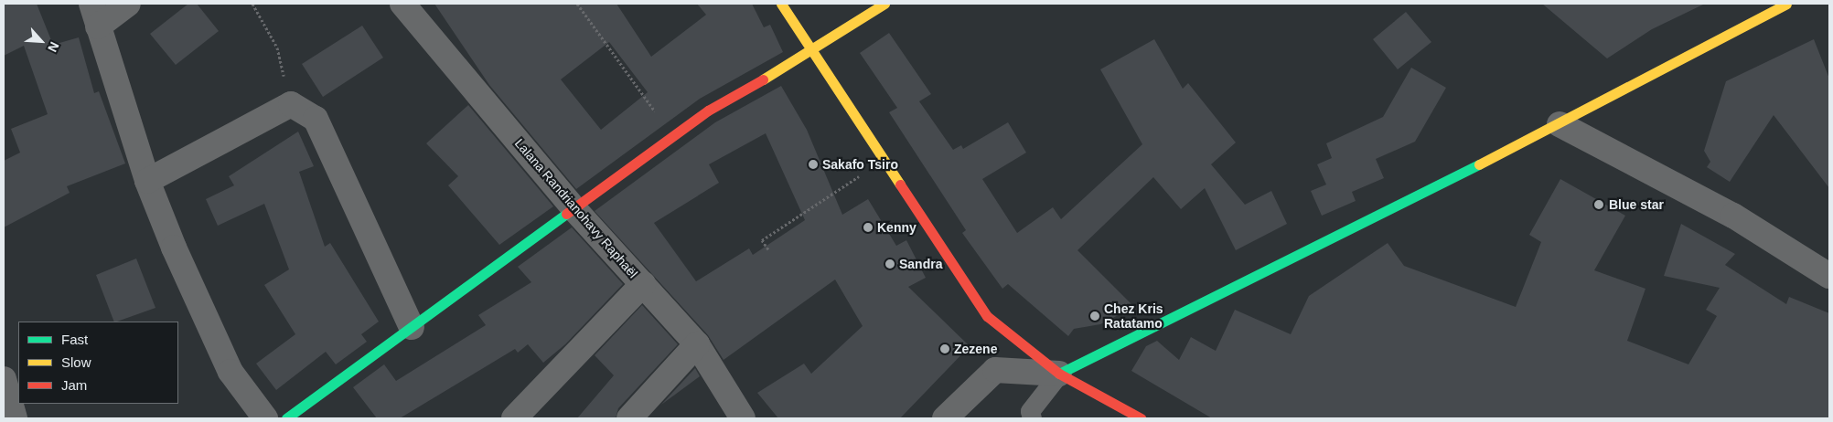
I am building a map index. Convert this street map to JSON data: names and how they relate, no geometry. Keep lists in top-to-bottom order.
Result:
{
  "streets": {
    "street": ["Lalana Randrianohavy Raphaël"]
  },
  "places": [
    "Sakafo Tsiro",
    "Blue star",
    "Kenny",
    "Sandra",
    "Chez Kris Ratatamo",
    "Zezene"
  ],
  "legend": ["Fast", "Slow", "Jam"],
  "north": "bottom right"
}
